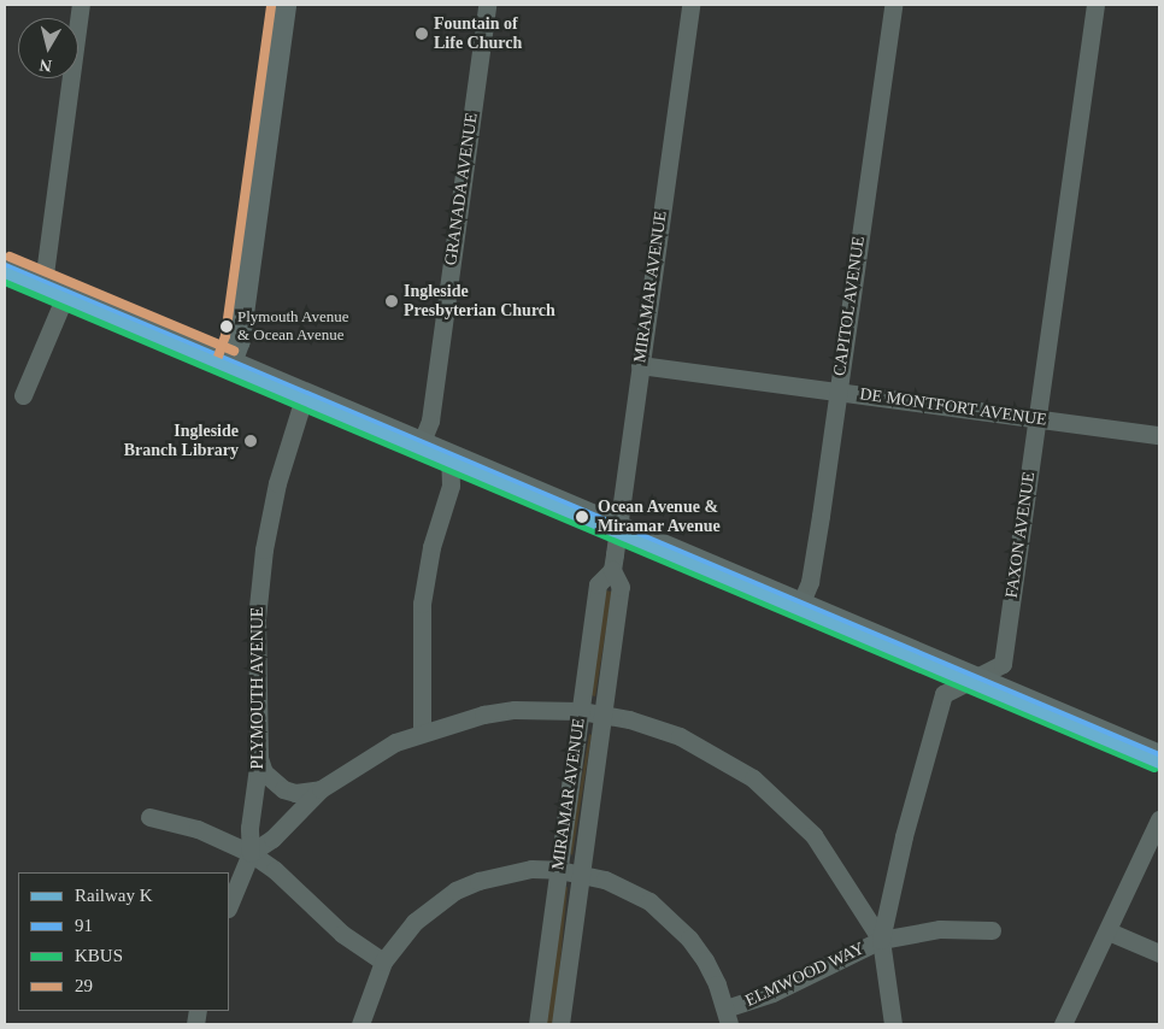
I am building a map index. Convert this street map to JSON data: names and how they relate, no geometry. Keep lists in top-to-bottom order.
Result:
{
  "streets": {
    "street": [
      "GRANADA AVENUE",
      "MIRAMAR AVENUE",
      "CAPITOL AVENUE",
      "DE MONTFORT AVENUE",
      "FAXON AVENUE",
      "PLYMOUTH AVENUE",
      "ELMWOOD WAY"
    ]
  },
  "crossings": [
    ["MIRAMAR AVENUE", "DE MONTFORT AVENUE"],
    ["CAPITOL AVENUE", "DE MONTFORT AVENUE"],
    ["DE MONTFORT AVENUE", "FAXON AVENUE"],
    ["FAXON AVENUE", "ELMWOOD WAY"]
  ],
  "places": [
    "Fountain of Life Church",
    "Ingleside Presbyterian Church",
    "Plymouth Avenue & Ocean Avenue",
    "Ingleside Branch Library",
    "Ocean Avenue & Miramar Avenue"
  ],
  "lines": [
    "transit line 29",
    "transit line 91",
    "rail line K",
    "transit line KBUS"
  ],
  "legend": [
    "Railway K",
    "91",
    "KBUS",
    "29"
  ],
  "north": "bottom"
}
